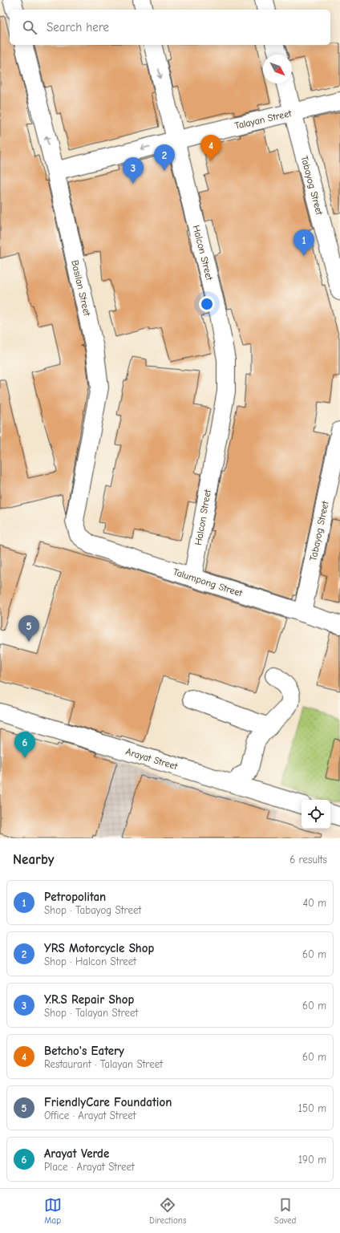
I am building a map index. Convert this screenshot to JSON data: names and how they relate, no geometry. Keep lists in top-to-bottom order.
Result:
{
  "streets": {
    "street": [
      "Talayan Street",
      "Tabayog Street",
      "Halcon Street",
      "Basilan Street",
      "Talumpong Street",
      "Arayat Street"
    ]
  },
  "crossings": [
    ["Talayan Street", "Tabayog Street"],
    ["Talayan Street", "Halcon Street"],
    ["Talayan Street", "Basilan Street"],
    ["Tabayog Street", "Talumpong Street"],
    ["Halcon Street", "Talumpong Street"],
    ["Basilan Street", "Talumpong Street"]
  ],
  "one_way": ["Talayan Street"],
  "north": "bottom right",
  "page": {
    "search": "Search here",
    "pins": [
      "4",
      "2",
      "3",
      "1",
      "5",
      "6"
    ],
    "heading": ["Nearby", "6 results"],
    "list": [
      {
        "mark": "1",
        "name": "Petropolitan",
        "note": "Shop · Tabayog Street",
        "value": "40 m"
      },
      {
        "mark": "2",
        "name": "YRS Motorcycle Shop",
        "note": "Shop · Halcon Street",
        "value": "60 m"
      },
      {
        "mark": "3",
        "name": "Y.R.S Repair Shop",
        "note": "Shop · Talayan Street",
        "value": "60 m"
      },
      {
        "mark": "4",
        "name": "Betcho's Eatery",
        "note": "Restaurant · Talayan Street",
        "value": "60 m"
      },
      {
        "mark": "5",
        "name": "FriendlyCare Foundation",
        "note": "Office · Arayat Street",
        "value": "150 m"
      },
      {
        "mark": "6",
        "name": "Arayat Verde",
        "note": "Place · Arayat Street",
        "value": "190 m"
      }
    ],
    "nav": ["Map", "Directions", "Saved"]
  }
}
